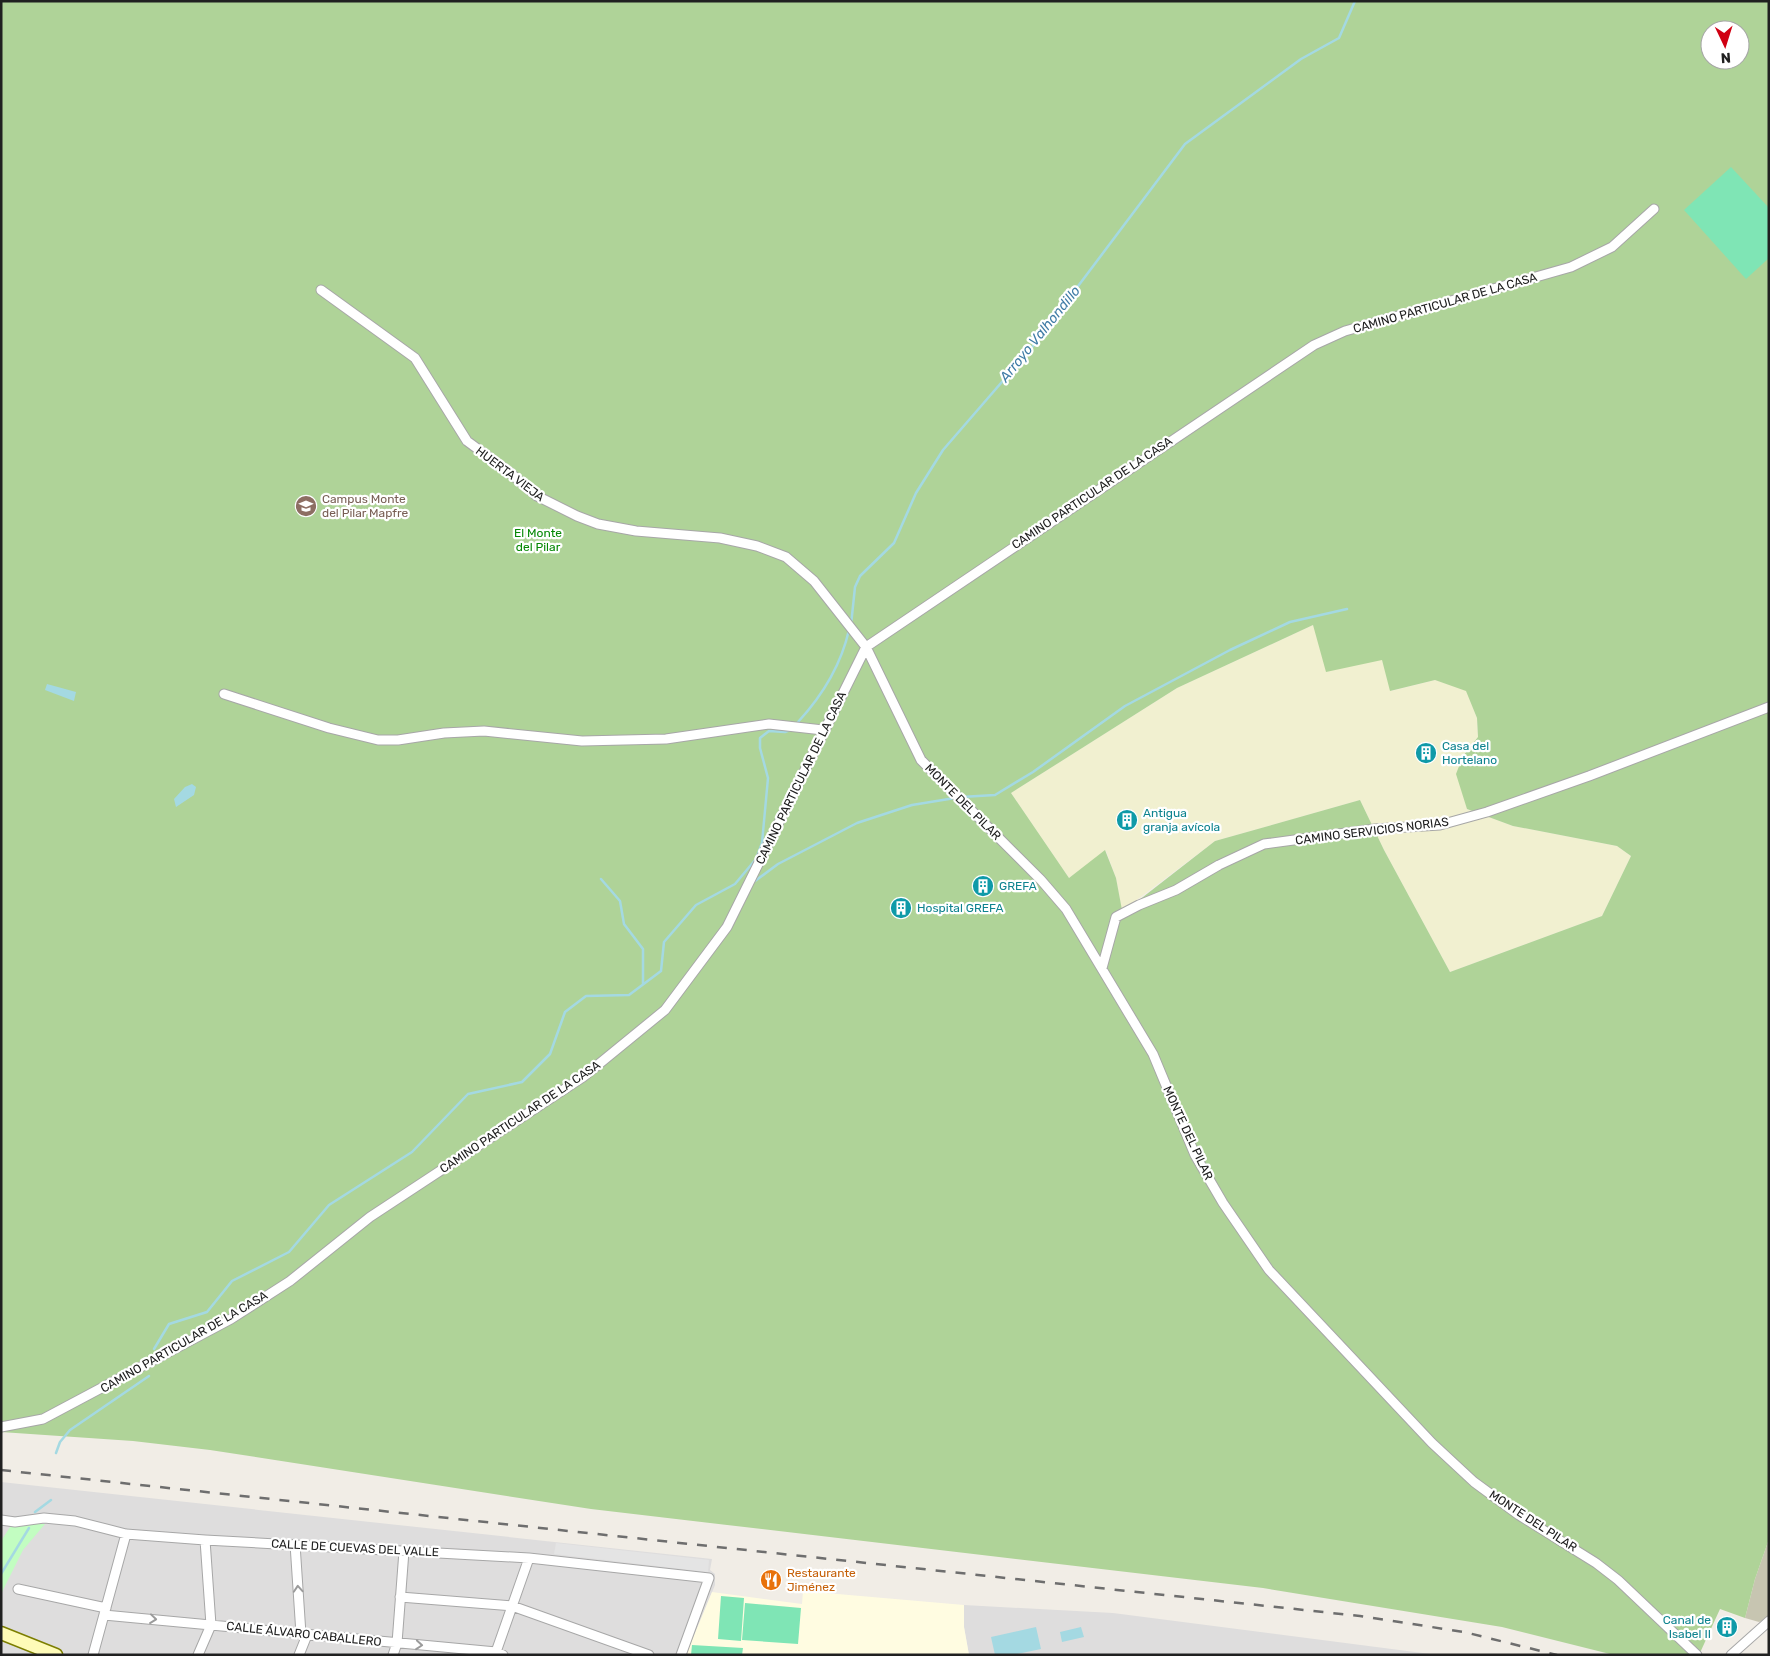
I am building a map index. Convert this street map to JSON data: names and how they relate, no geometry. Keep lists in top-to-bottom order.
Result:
{
  "streets": {
    "street": [
      "CAMINO PARTICULAR DE LA CASA",
      "HUERTA VIEJA",
      "MONTE DEL PILAR",
      "CAMINO SERVICIOS NORIAS",
      "CALLE DE CUEVAS DEL VALLE",
      "CALLE ÁLVARO CABALLERO"
    ]
  },
  "crossings": [
    ["CAMINO PARTICULAR DE LA CASA", "MONTE DEL PILAR"],
    ["HUERTA VIEJA", "MONTE DEL PILAR"],
    ["MONTE DEL PILAR", "CAMINO SERVICIOS NORIAS"]
  ],
  "water": ["Arroyo Valhondillo"],
  "parks": ["El Monte del Pilar"],
  "places": {
    "school or university": ["Campus Monte del Pilar Mapfre"],
    "building": [
      "Casa del Hortelano",
      "Antigua granja avícola",
      "GREFA",
      "Hospital GREFA",
      "Canal de Isabel II"
    ],
    "restaurant": ["Restaurante Jiménez"]
  },
  "north": "bottom"
}
